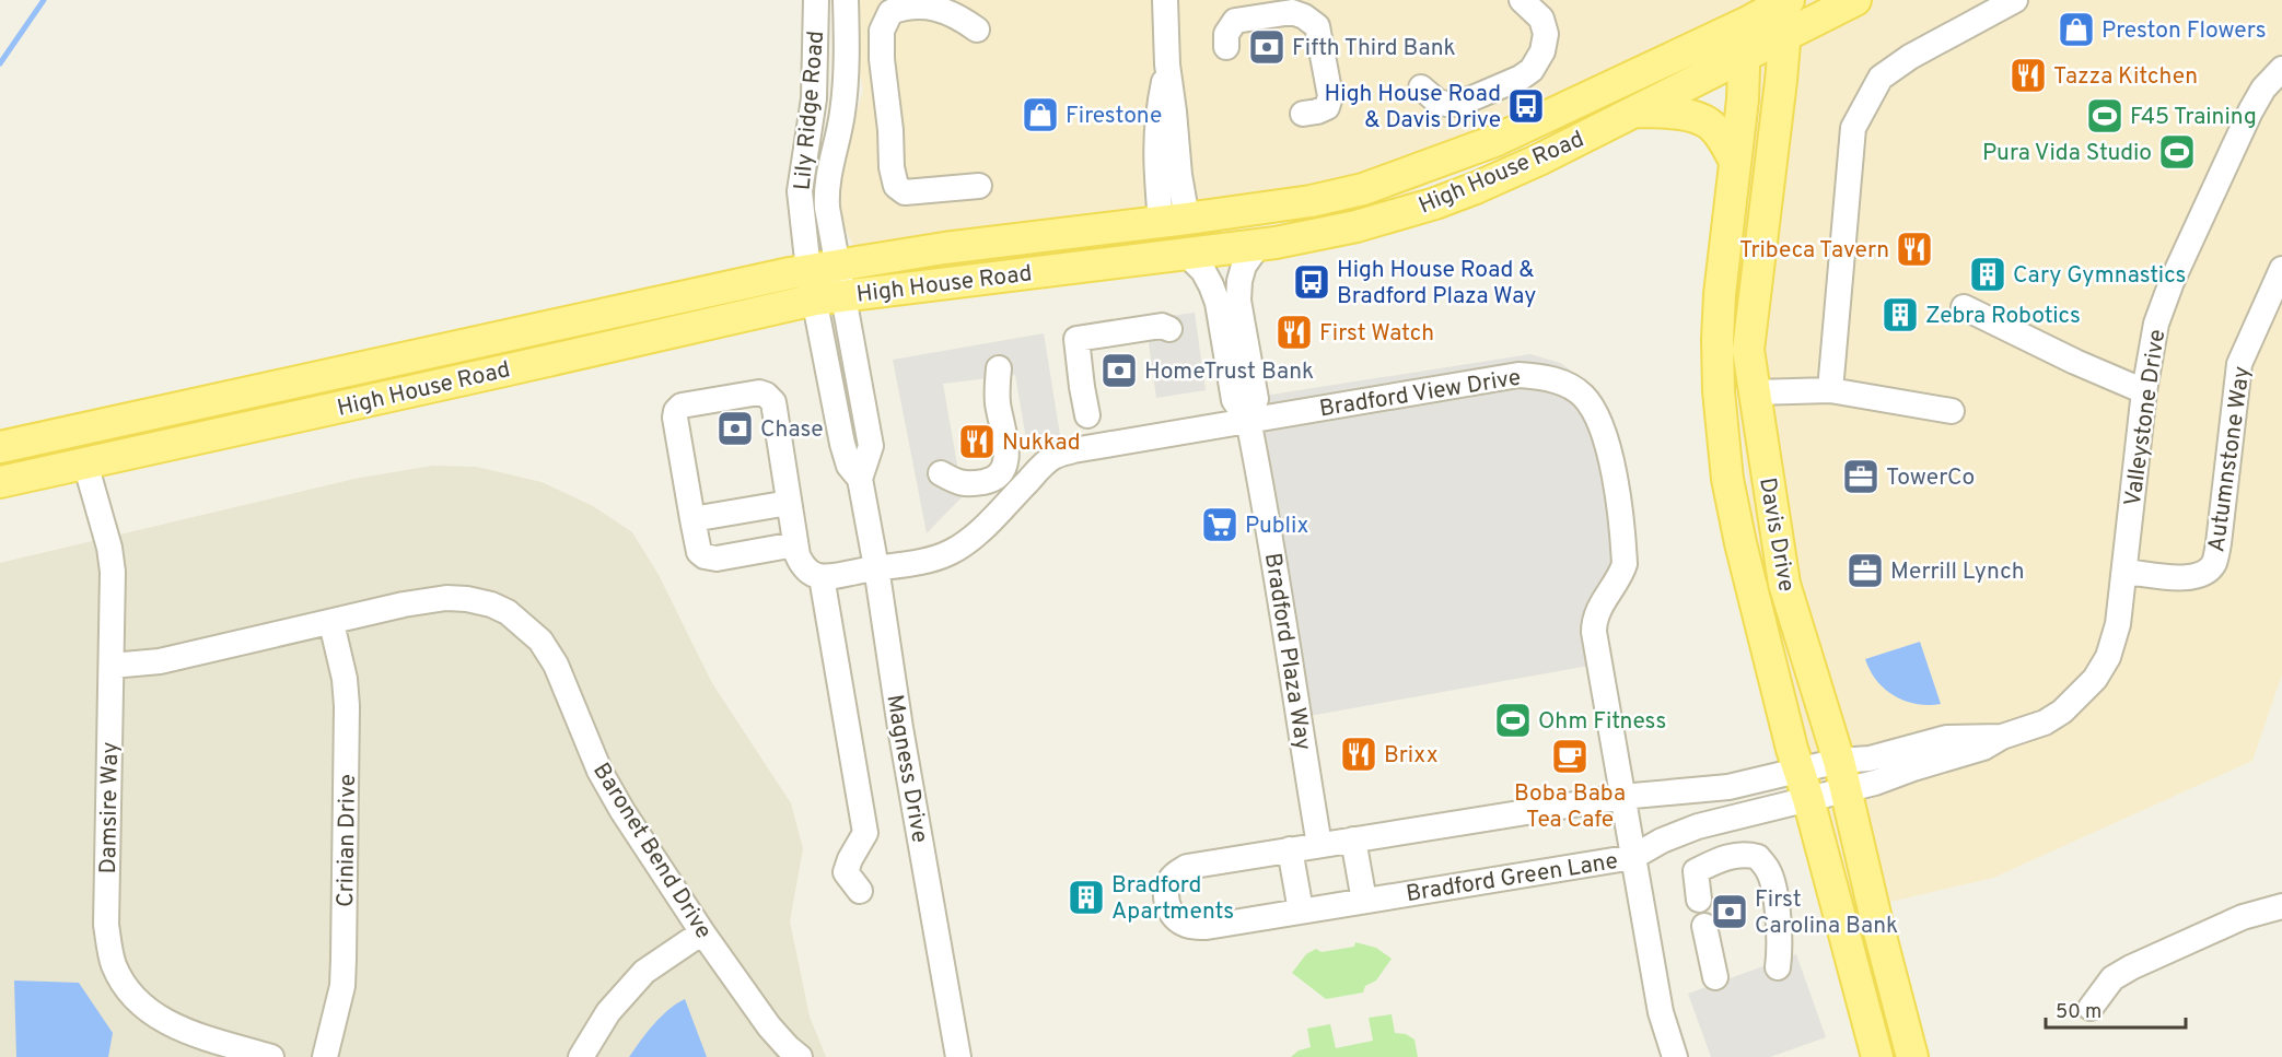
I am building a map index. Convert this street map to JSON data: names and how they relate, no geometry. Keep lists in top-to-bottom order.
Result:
{
  "streets": {
    "main road": ["High House Road", "Davis Drive"],
    "street": [
      "Lily Ridge Road",
      "Bradford View Drive",
      "Valleystone Drive",
      "Autumnstone Way",
      "Bradford Plaza Way",
      "Magness Drive",
      "Damsire Way",
      "Crinian Drive",
      "Baronet Bend Drive",
      "Bradford Green Lane"
    ]
  },
  "crossings": [
    ["Lily Ridge Road", "High House Road"],
    ["Lily Ridge Road", "Magness Drive"],
    ["High House Road", "Davis Drive"],
    ["High House Road", "Bradford Plaza Way"],
    ["High House Road", "Magness Drive"],
    ["High House Road", "Damsire Way"],
    ["Bradford View Drive", "Bradford Plaza Way"],
    ["Bradford View Drive", "Magness Drive"],
    ["Bradford View Drive", "Bradford Green Lane"],
    ["Valleystone Drive", "Autumnstone Way"],
    ["Valleystone Drive", "Davis Drive"],
    ["Valleystone Drive", "Bradford Green Lane"],
    ["Davis Drive", "Bradford Green Lane"],
    ["Bradford Plaza Way", "Bradford Green Lane"],
    ["Damsire Way", "Baronet Bend Drive"],
    ["Crinian Drive", "Baronet Bend Drive"]
  ],
  "places": {
    "shop": ["Preston Flowers", "Firestone"],
    "bank": [
      "Fifth Third Bank",
      "HomeTrust Bank",
      "Chase",
      "First Carolina Bank"
    ],
    "restaurant": [
      "Tazza Kitchen",
      "Tribeca Tavern",
      "First Watch",
      "Nukkad",
      "Brixx"
    ],
    "bus stop": ["High House Road & Davis Drive", "High House Road & Bradford Plaza Way"],
    "sports": ["F45 Training", "Pura Vida Studio", "Ohm Fitness"],
    "building": ["Cary Gymnastics", "Zebra Robotics", "Bradford Apartments"],
    "office": ["TowerCo", "Merrill Lynch"],
    "supermarket": ["Publix"],
    "cafe": ["Boba Baba Tea Cafe"]
  },
  "scale_bar": "50 m"
}
